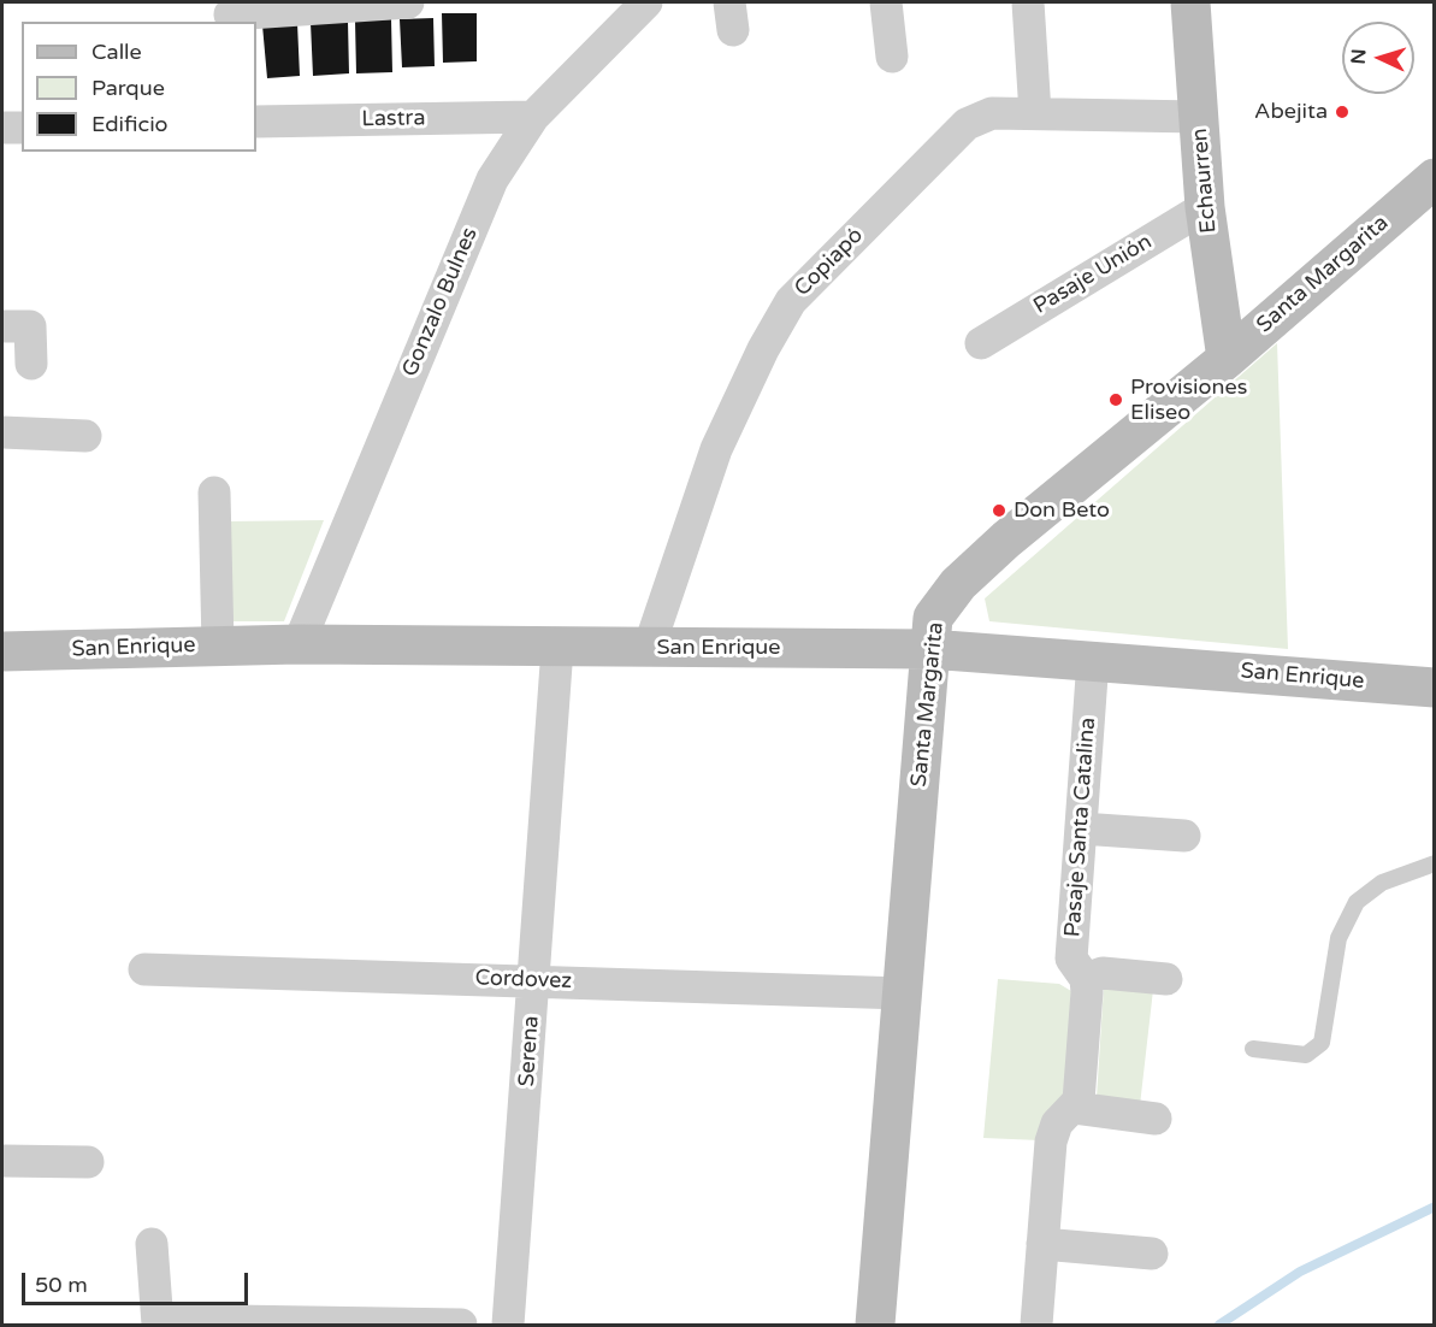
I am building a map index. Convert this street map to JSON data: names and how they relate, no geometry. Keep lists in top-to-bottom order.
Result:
{
  "streets": {
    "street": [
      "Lastra",
      "Echaurren",
      "Copiapó",
      "Pasaje Unión",
      "Santa Margarita",
      "Gonzalo Bulnes",
      "San Enrique",
      "Pasaje Santa Catalina",
      "Cordovez",
      "Serena"
    ]
  },
  "crossings": [
    ["Lastra", "Gonzalo Bulnes"],
    ["Echaurren", "Copiapó"],
    ["Echaurren", "Pasaje Unión"],
    ["Echaurren", "Santa Margarita"],
    ["Copiapó", "San Enrique"],
    ["Santa Margarita", "San Enrique"],
    ["Santa Margarita", "Cordovez"],
    ["Gonzalo Bulnes", "San Enrique"],
    ["San Enrique", "Pasaje Santa Catalina"],
    ["San Enrique", "Serena"],
    ["Cordovez", "Serena"]
  ],
  "places": ["Abejita", "Provisiones Eliseo", "Don Beto"],
  "legend": ["Calle", "Parque", "Edificio"],
  "scale_bar": "50 m",
  "north": "left"
}
